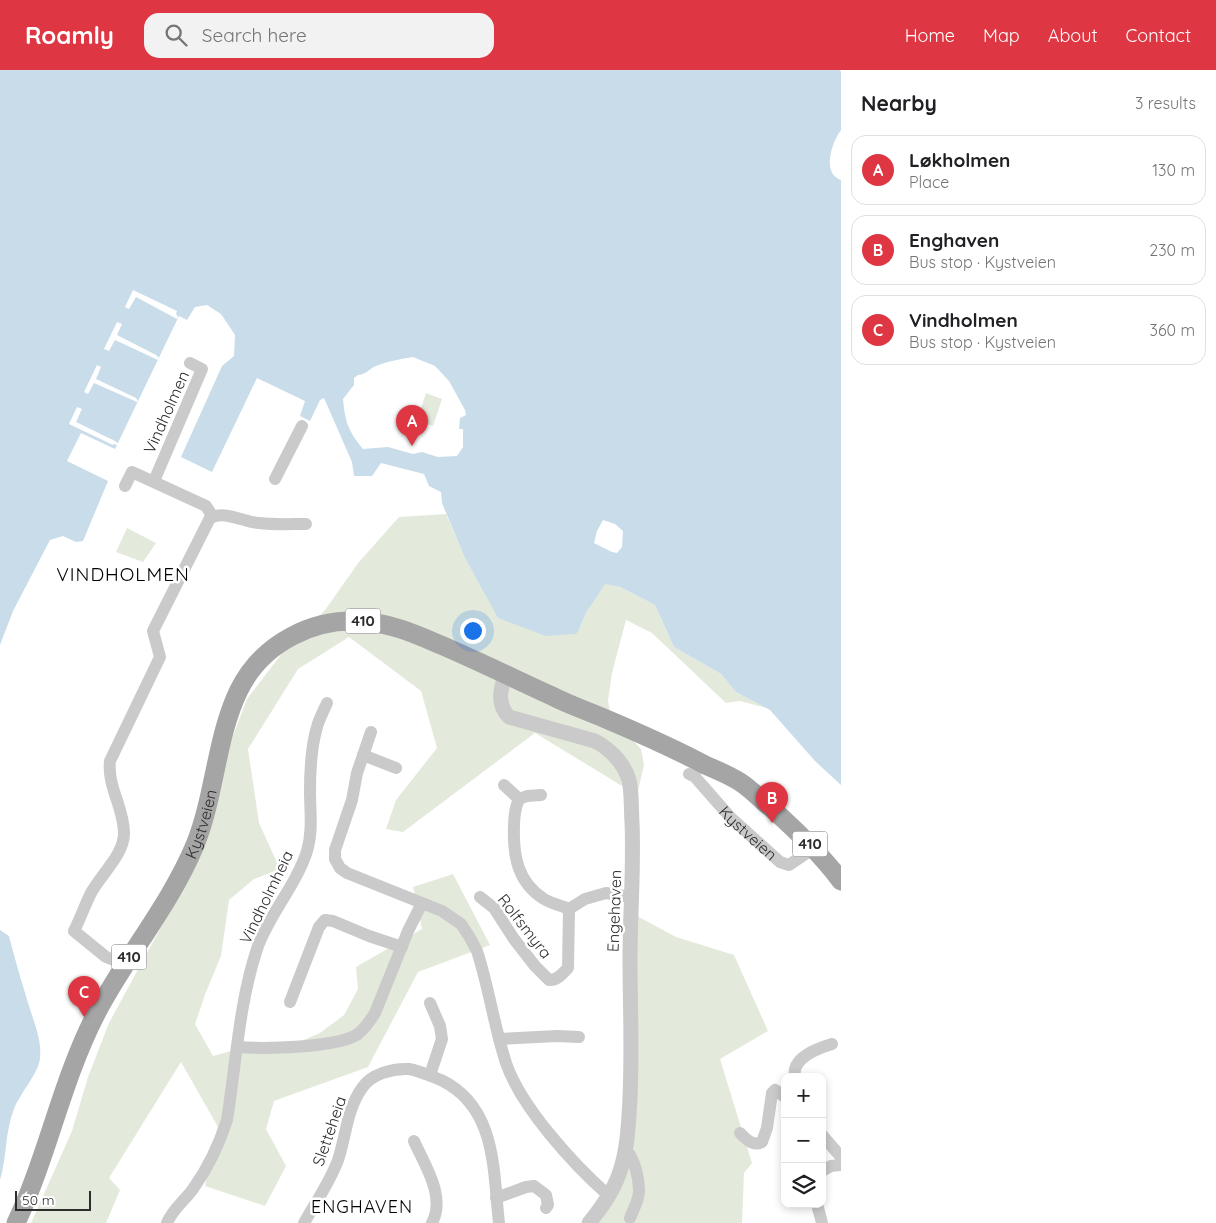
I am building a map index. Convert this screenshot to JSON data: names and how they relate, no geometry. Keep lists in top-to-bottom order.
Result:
{
  "streets": {
    "main road": ["410", "Kystveien"],
    "street": [
      "Vindholmen",
      "Vindholmheia",
      "Engehaven",
      "Rolfsmyra",
      "Sletteheia"
    ]
  },
  "crossings": [
    ["Kystveien", "Engehaven"]
  ],
  "districts": ["VINDHOLMEN", "ENGHAVEN"],
  "scale_bar": "50 m",
  "page": {
    "header": "Roamly",
    "search": "Search here",
    "nav": [
      "Home",
      "Map",
      "About",
      "Contact"
    ],
    "heading": ["Nearby", "3 results"],
    "list": [
      {
        "mark": "A",
        "name": "Løkholmen",
        "note": "Place",
        "value": "130 m"
      },
      {
        "mark": "B",
        "name": "Enghaven",
        "note": "Bus stop · Kystveien",
        "value": "230 m"
      },
      {
        "mark": "C",
        "name": "Vindholmen",
        "note": "Bus stop · Kystveien",
        "value": "360 m"
      }
    ],
    "pins": ["A", "B", "C"],
    "map_buttons": ["+", "−"],
    "scale": "50 m"
  }
}
